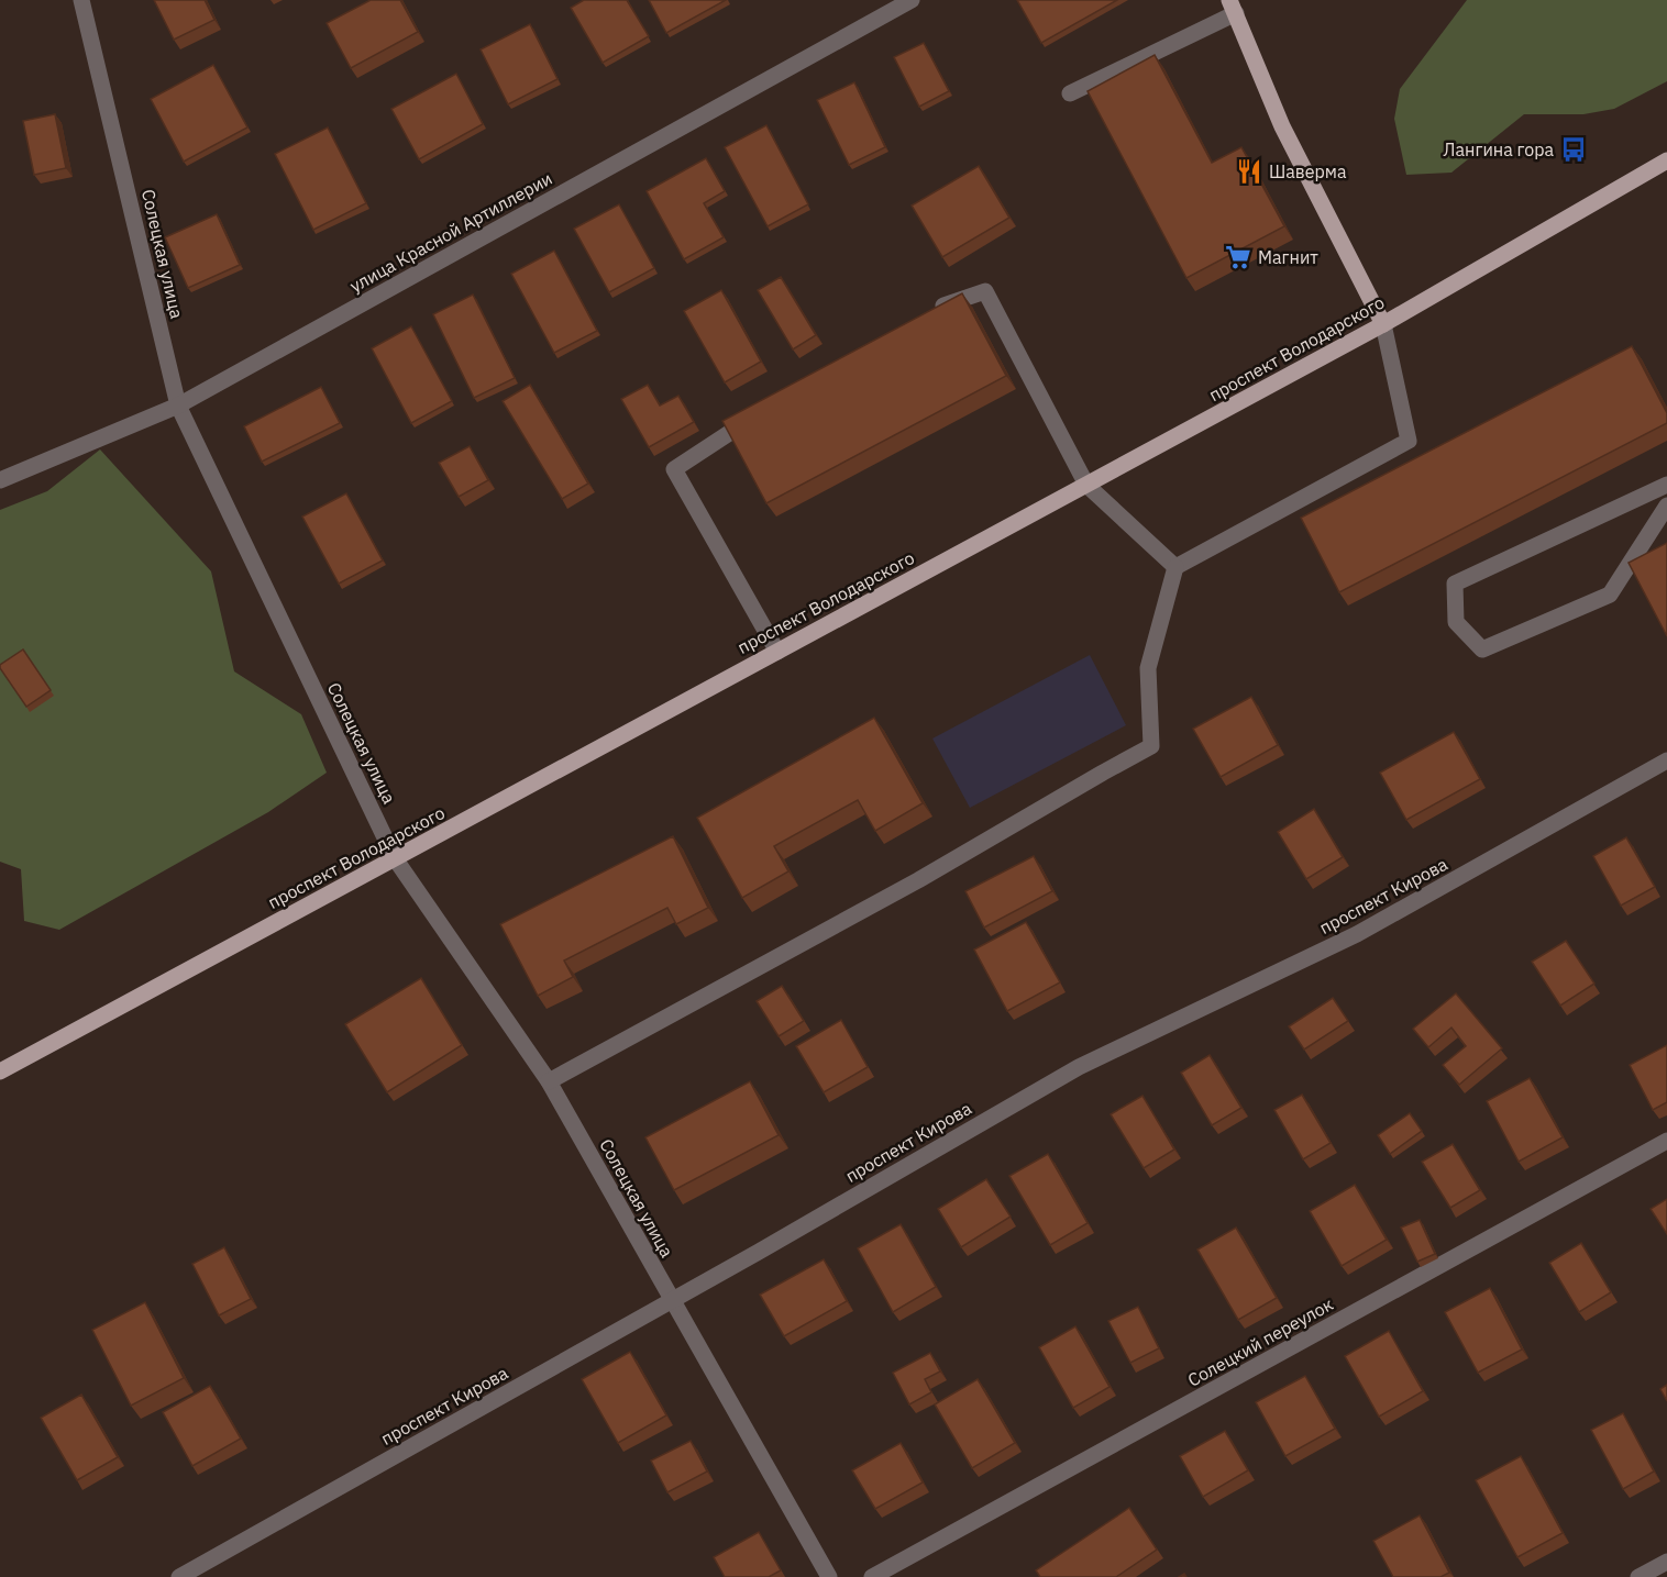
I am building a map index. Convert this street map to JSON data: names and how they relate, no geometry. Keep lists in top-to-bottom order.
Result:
{
  "streets": {
    "main road": ["проспект Володарского"],
    "street": [
      "улица Красной Артиллерии",
      "Солецкая улица",
      "проспект Кирова",
      "Солецкий переулок"
    ]
  },
  "crossings": [
    ["улица Красной Артиллерии", "Солецкая улица"],
    ["Солецкая улица", "проспект Володарского"],
    ["Солецкая улица", "проспект Кирова"]
  ],
  "places": {
    "bus stop": ["Лангина гора"],
    "restaurant": ["Шаверма"],
    "supermarket": ["Магнит"]
  }
}
